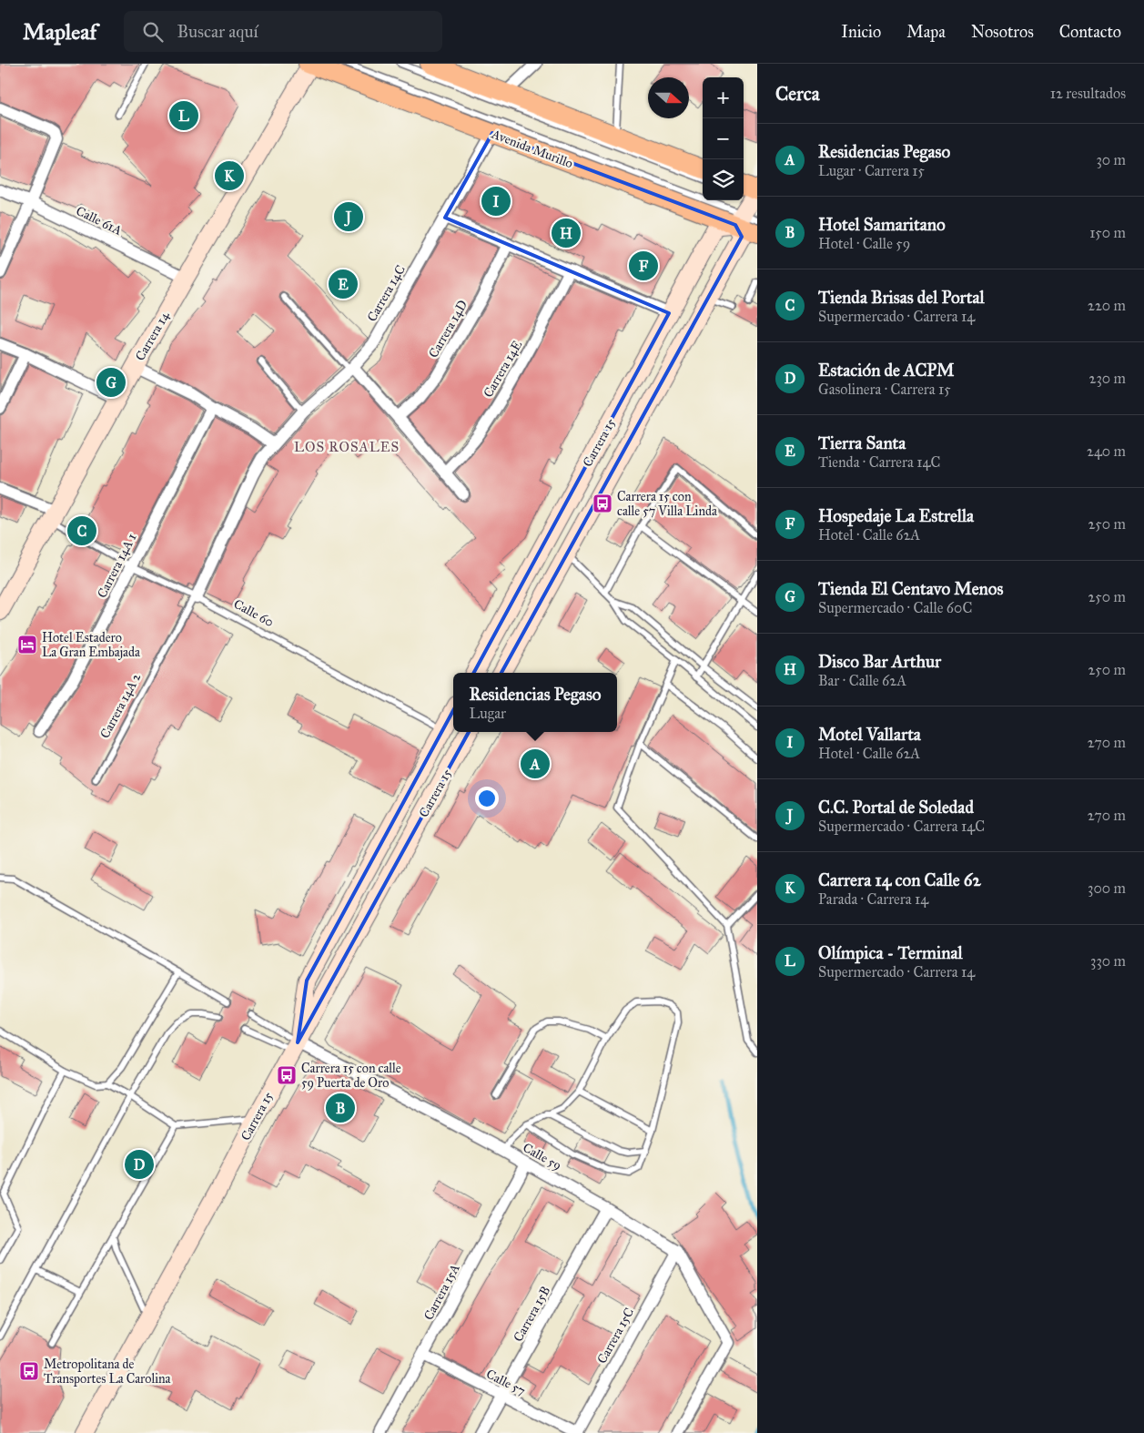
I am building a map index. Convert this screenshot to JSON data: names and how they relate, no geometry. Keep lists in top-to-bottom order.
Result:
{
  "streets": {
    "main road": ["Avenida Murillo", "Carrera 14", "Carrera 15"],
    "street": [
      "Calle 61A",
      "Carrera 14C",
      "Carrera 14D",
      "Carrera 14E",
      "Carrera 14A 1",
      "Calle 60",
      "Carrera 14A 2",
      "Calle 59",
      "Carrera 15A",
      "Carrera 15B",
      "Carrera 15C",
      "Calle 57"
    ]
  },
  "crossings": [
    ["Avenida Murillo", "Carrera 14C"],
    ["Avenida Murillo", "Carrera 14"],
    ["Avenida Murillo", "Carrera 15"],
    ["Calle 61A", "Carrera 14"],
    ["Carrera 14C", "Carrera 14A 2"],
    ["Carrera 14", "Calle 60"],
    ["Carrera 15", "Calle 60"],
    ["Carrera 15", "Calle 59"],
    ["Carrera 14A 1", "Calle 60"],
    ["Calle 60", "Carrera 14A 2"],
    ["Calle 59", "Carrera 15A"],
    ["Calle 59", "Carrera 15B"],
    ["Calle 59", "Carrera 15C"],
    ["Carrera 15A", "Calle 57"],
    ["Carrera 15B", "Calle 57"],
    ["Carrera 15C", "Calle 57"]
  ],
  "districts": ["LOS ROSALES"],
  "places": {
    "bus stop": ["Carrera 15 con calle 57 Villa Linda", "Carrera 15 con calle 59 Puerta de Oro", "Metropolitana de Transportes La Carolina"],
    "hotel": ["Hotel Estadero La Gran Embajada"]
  },
  "north": "right",
  "page": {
    "header": "Mapleaf",
    "search": "Buscar aquí",
    "nav": [
      "Inicio",
      "Mapa",
      "Nosotros",
      "Contacto"
    ],
    "heading": ["Cerca", "12 resultados"],
    "map_buttons": ["+", "−"],
    "pins": [
      "L",
      "K",
      "I",
      "J",
      "H",
      "F",
      "E",
      "G",
      "C",
      "A",
      "B",
      "D"
    ],
    "list": [
      {
        "mark": "A",
        "name": "Residencias Pegaso",
        "note": "Lugar · Carrera 15",
        "value": "30 m"
      },
      {
        "mark": "B",
        "name": "Hotel Samaritano",
        "note": "Hotel · Calle 59",
        "value": "150 m"
      },
      {
        "mark": "C",
        "name": "Tienda Brisas del Portal",
        "note": "Supermercado · Carrera 14",
        "value": "220 m"
      },
      {
        "mark": "D",
        "name": "Estación de ACPM",
        "note": "Gasolinera · Carrera 15",
        "value": "230 m"
      },
      {
        "mark": "E",
        "name": "Tierra Santa",
        "note": "Tienda · Carrera 14C",
        "value": "240 m"
      },
      {
        "mark": "F",
        "name": "Hospedaje La Estrella",
        "note": "Hotel · Calle 62A",
        "value": "250 m"
      },
      {
        "mark": "G",
        "name": "Tienda El Centavo Menos",
        "note": "Supermercado · Calle 60C",
        "value": "250 m"
      },
      {
        "mark": "H",
        "name": "Disco Bar Arthur",
        "note": "Bar · Calle 62A",
        "value": "250 m"
      },
      {
        "mark": "I",
        "name": "Motel Vallarta",
        "note": "Hotel · Calle 62A",
        "value": "270 m"
      },
      {
        "mark": "J",
        "name": "C.C. Portal de Soledad",
        "note": "Supermercado · Carrera 14C",
        "value": "270 m"
      },
      {
        "mark": "K",
        "name": "Carrera 14 con Calle 62",
        "note": "Parada · Carrera 14",
        "value": "300 m"
      },
      {
        "mark": "L",
        "name": "Olímpica - Terminal",
        "note": "Supermercado · Carrera 14",
        "value": "330 m"
      }
    ],
    "popup": ["Residencias Pegaso", "Lugar"]
  }
}
